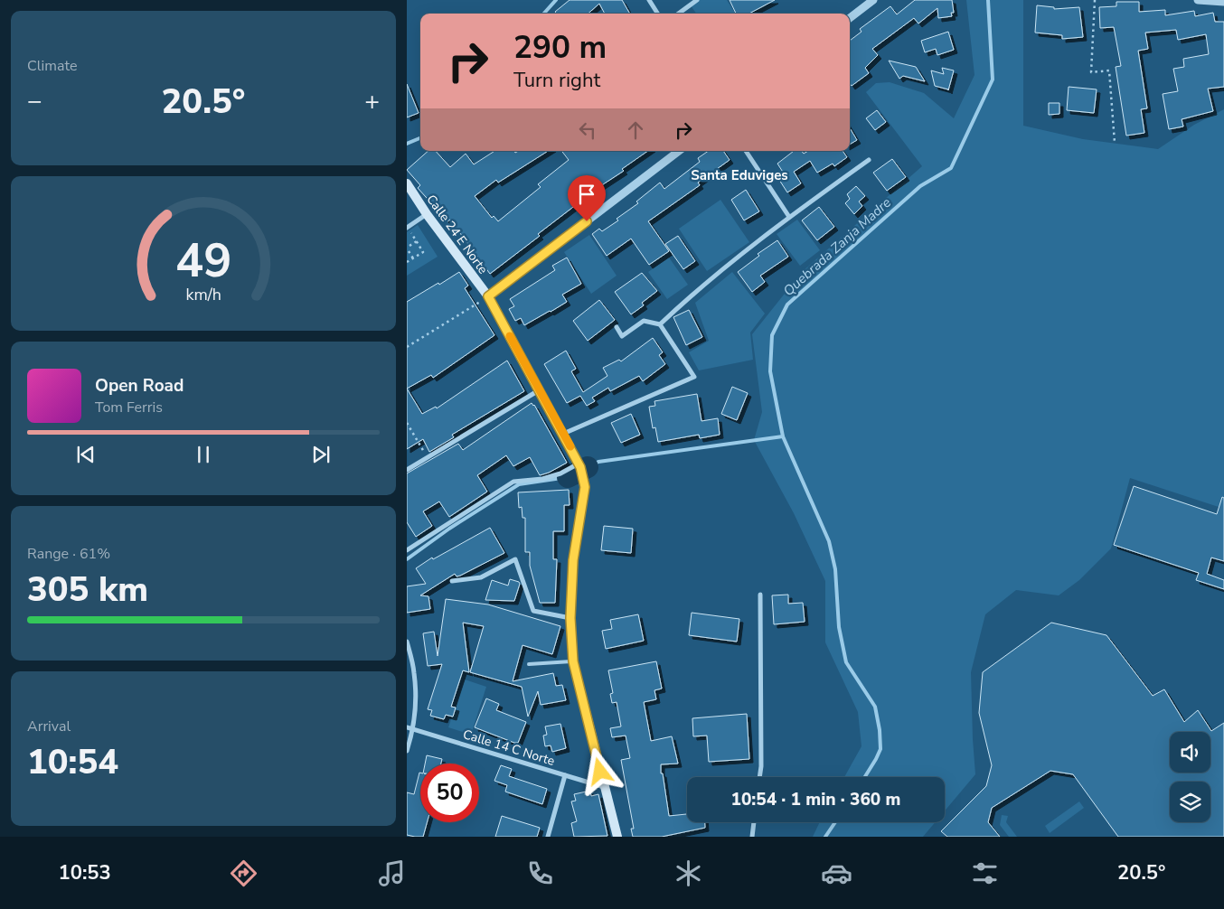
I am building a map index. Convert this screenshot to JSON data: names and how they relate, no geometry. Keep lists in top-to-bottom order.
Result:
{
  "streets": {
    "main road": ["Calle 24 E Norte"],
    "street": ["Calle 14 C Norte"]
  },
  "crossings": [
    ["Calle 24 E Norte", "Calle 14 C Norte"]
  ],
  "districts": ["Santa Eduviges"],
  "water": ["Quebrada Zanja Madre"],
  "page": {
    "tile": [
      "Climate",
      ["Range · 61%", "305 km"],
      ["Arrival", "10:54"]
    ],
    "turn": ["290 m", "Turn right"],
    "heat": ["−", "20.5°", "+"],
    "song": ["Open Road", "Tom Ferris"],
    "limit": "50",
    "trip": "10:54 · 1 min · 360 m",
    "tabs": ["10:53", "20.5°"],
    "gauge": ["49", "km/h"]
  }
}
